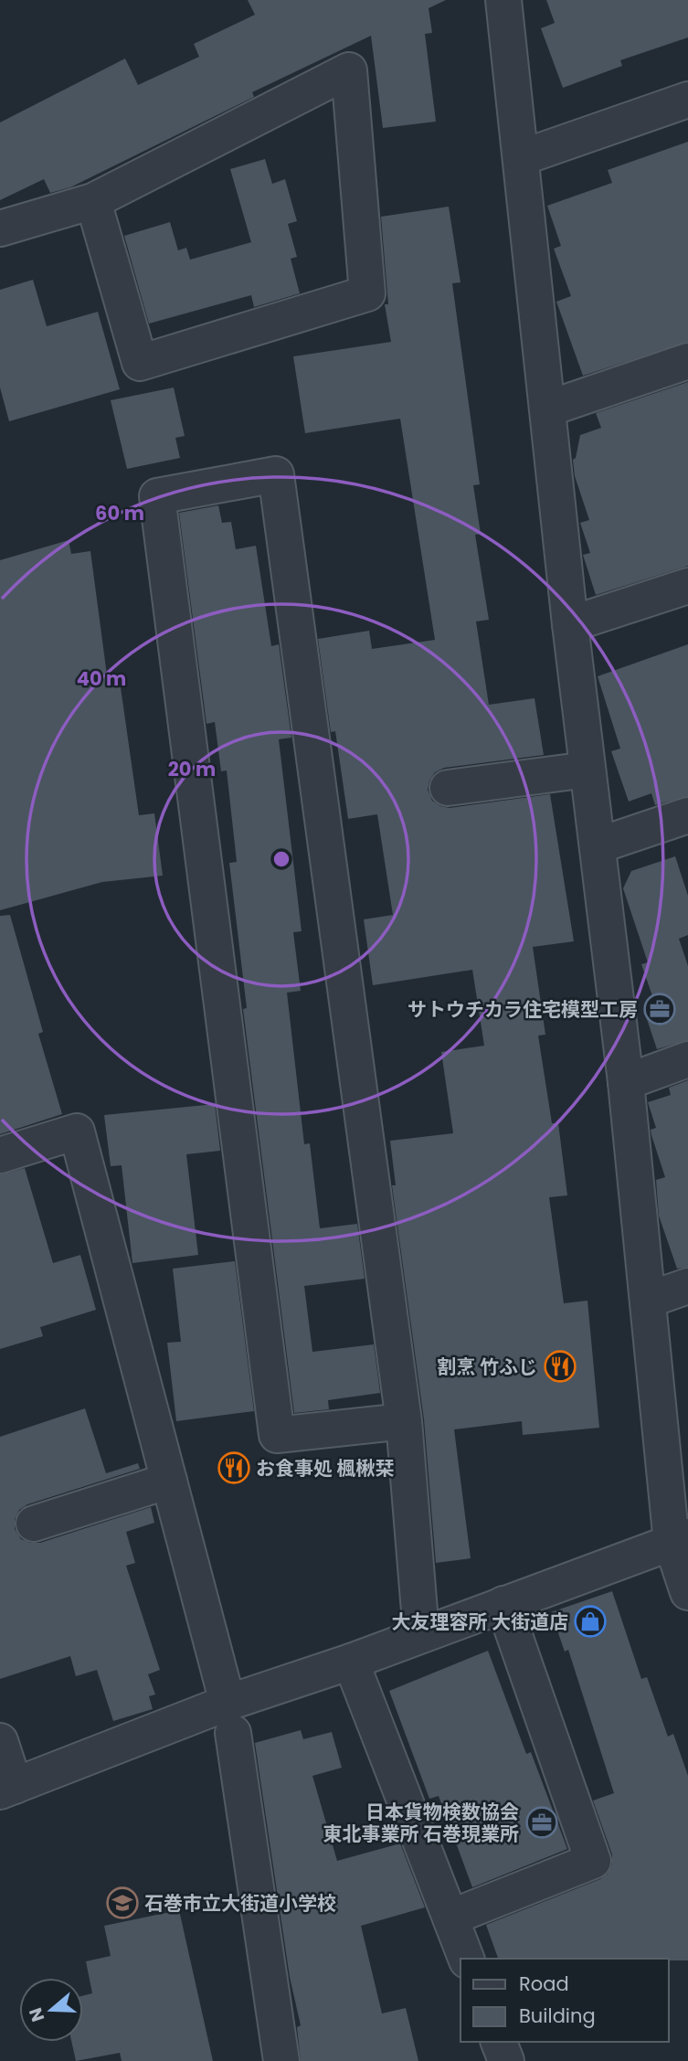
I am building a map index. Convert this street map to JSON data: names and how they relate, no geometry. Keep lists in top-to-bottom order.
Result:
{
  "places": {
    "office": ["サトウチカラ住宅模型工房", "日本貨物検数協会 東北事業所 石巻現業所"],
    "restaurant": ["割烹 竹ふじ", "お食事処 楓楸栞"],
    "shop": ["大友理容所 大街道店"],
    "school or university": ["石巻市立大街道小学校"]
  },
  "legend": ["Road", "Building"],
  "north": "left",
  "rings": ["60 m", "40 m", "20 m"]
}
